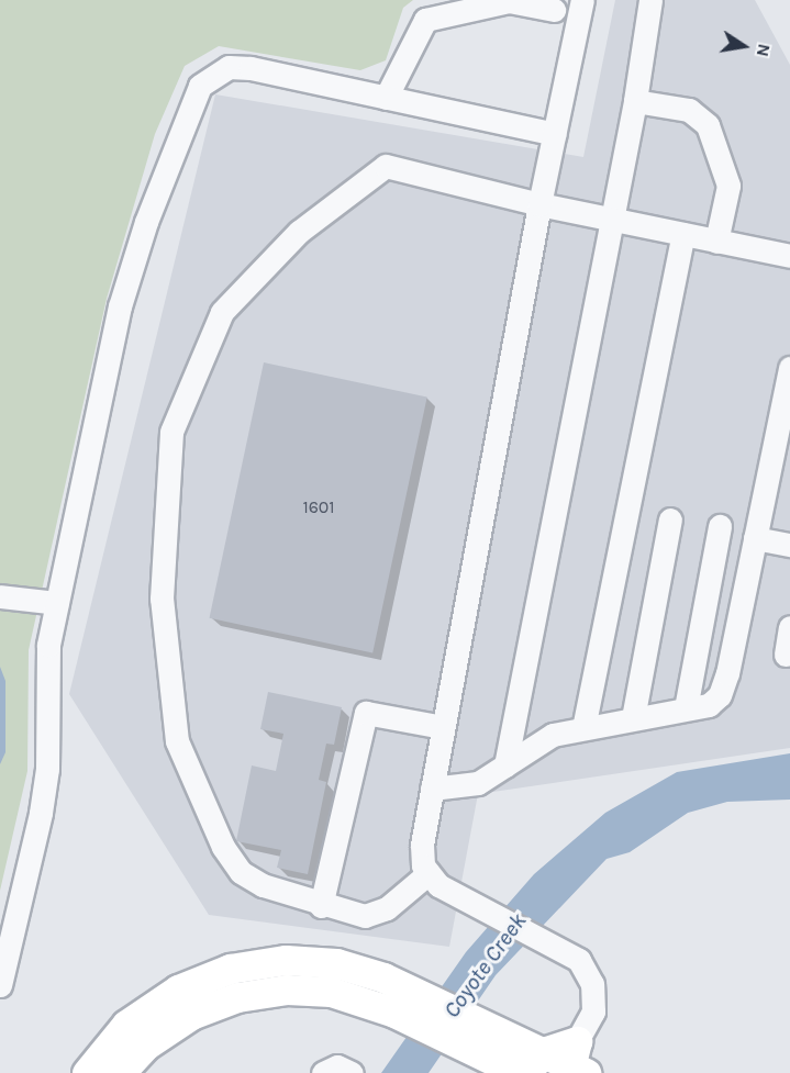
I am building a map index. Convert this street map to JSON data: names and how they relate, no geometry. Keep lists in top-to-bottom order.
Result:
{
  "water": ["Coyote Creek"],
  "house_numbers": ["1601"],
  "north": "right"
}
